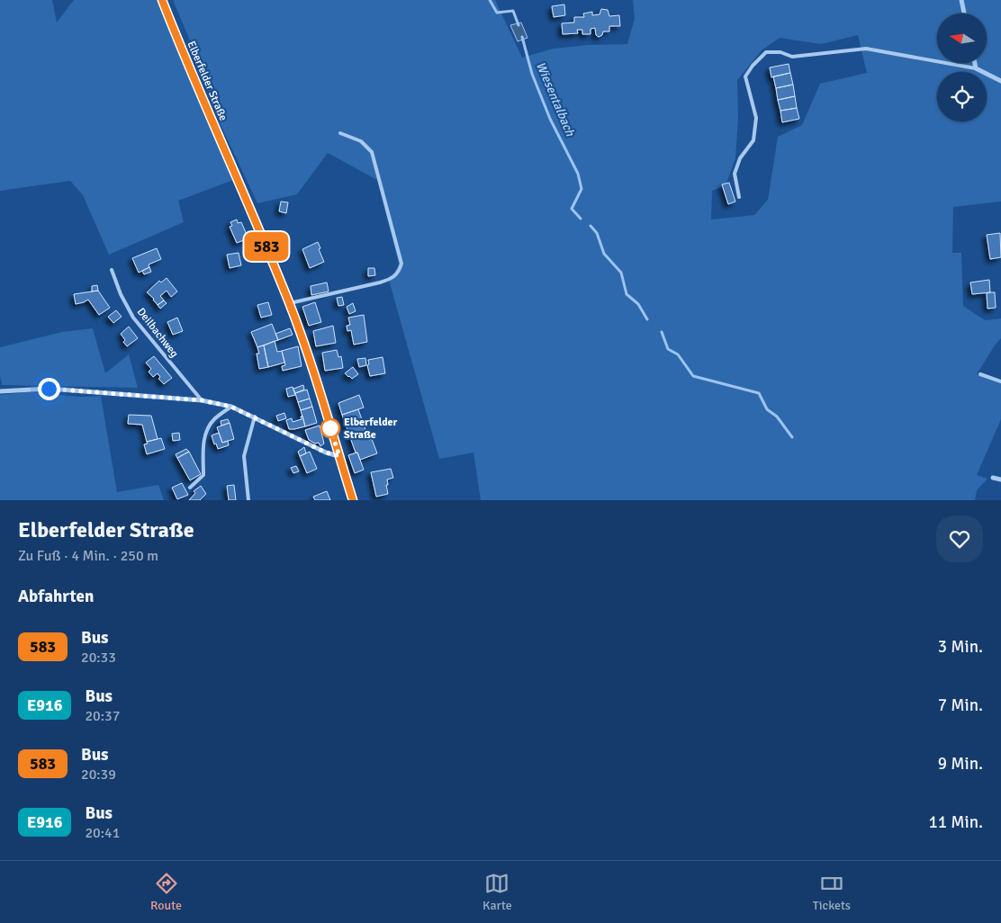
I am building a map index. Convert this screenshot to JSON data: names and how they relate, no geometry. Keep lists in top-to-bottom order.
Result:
{
  "streets": {
    "main road": ["Elberfelder Straße"],
    "lane": ["Deilbachweg"]
  },
  "water": ["Wiesentalbach"],
  "places": ["Elberfelder Straße"],
  "lines": ["bus line 583"],
  "north": "left",
  "page": {
    "on_map": "583",
    "heading": [
      ["Elberfelder Straße", "Zu Fuß · 4 Min. · 250 m"],
      "Abfahrten"
    ],
    "list": [
      {
        "mark": "583",
        "name": "Bus",
        "note": "20:33",
        "value": "3 Min."
      },
      {
        "mark": "E916",
        "name": "Bus",
        "note": "20:37",
        "value": "7 Min."
      },
      {
        "mark": "583",
        "name": "Bus",
        "note": "20:39",
        "value": "9 Min."
      },
      {
        "mark": "E916",
        "name": "Bus",
        "note": "20:41",
        "value": "11 Min."
      }
    ],
    "tabs": ["Route", "Karte", "Tickets"]
  }
}
